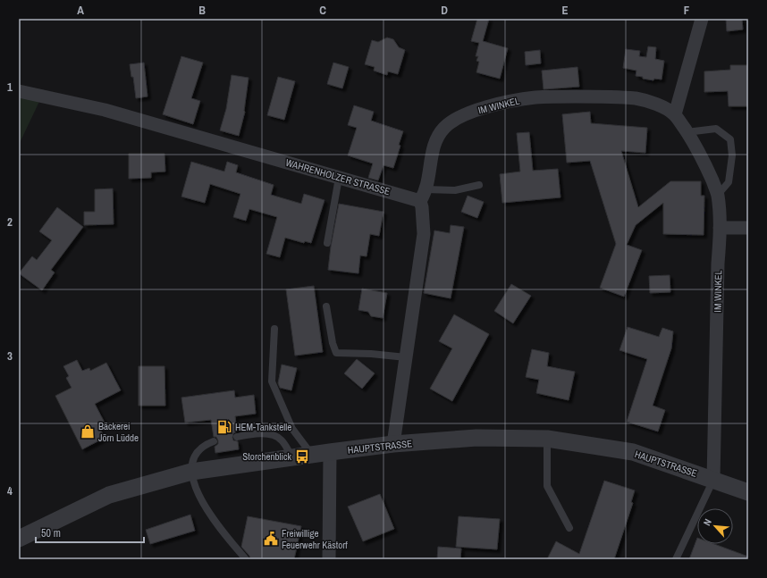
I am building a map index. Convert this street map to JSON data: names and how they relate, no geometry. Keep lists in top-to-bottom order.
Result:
{
  "streets": {
    "street": ["IM WINKEL", "WAHRENHOLZER STRASSE", "HAUPTSTRASSE"]
  },
  "crossings": [
    ["IM WINKEL", "WAHRENHOLZER STRASSE"],
    ["IM WINKEL", "HAUPTSTRASSE"]
  ],
  "places": {
    "fuel station": ["HEM-Tankstelle"],
    "shop": ["Bäckerei Jörn Lüdde"],
    "bus stop": ["Storchenblick"],
    "public building": ["Freiwillige Feuerwehr Kästorf"]
  },
  "scale_bar": "50 m",
  "north": "top left",
  "grid": {
    "columns": [
      "A",
      "B",
      "C",
      "D",
      "E",
      "F"
    ],
    "rows": [
      "1",
      "2",
      "3",
      "4"
    ]
  }
}
